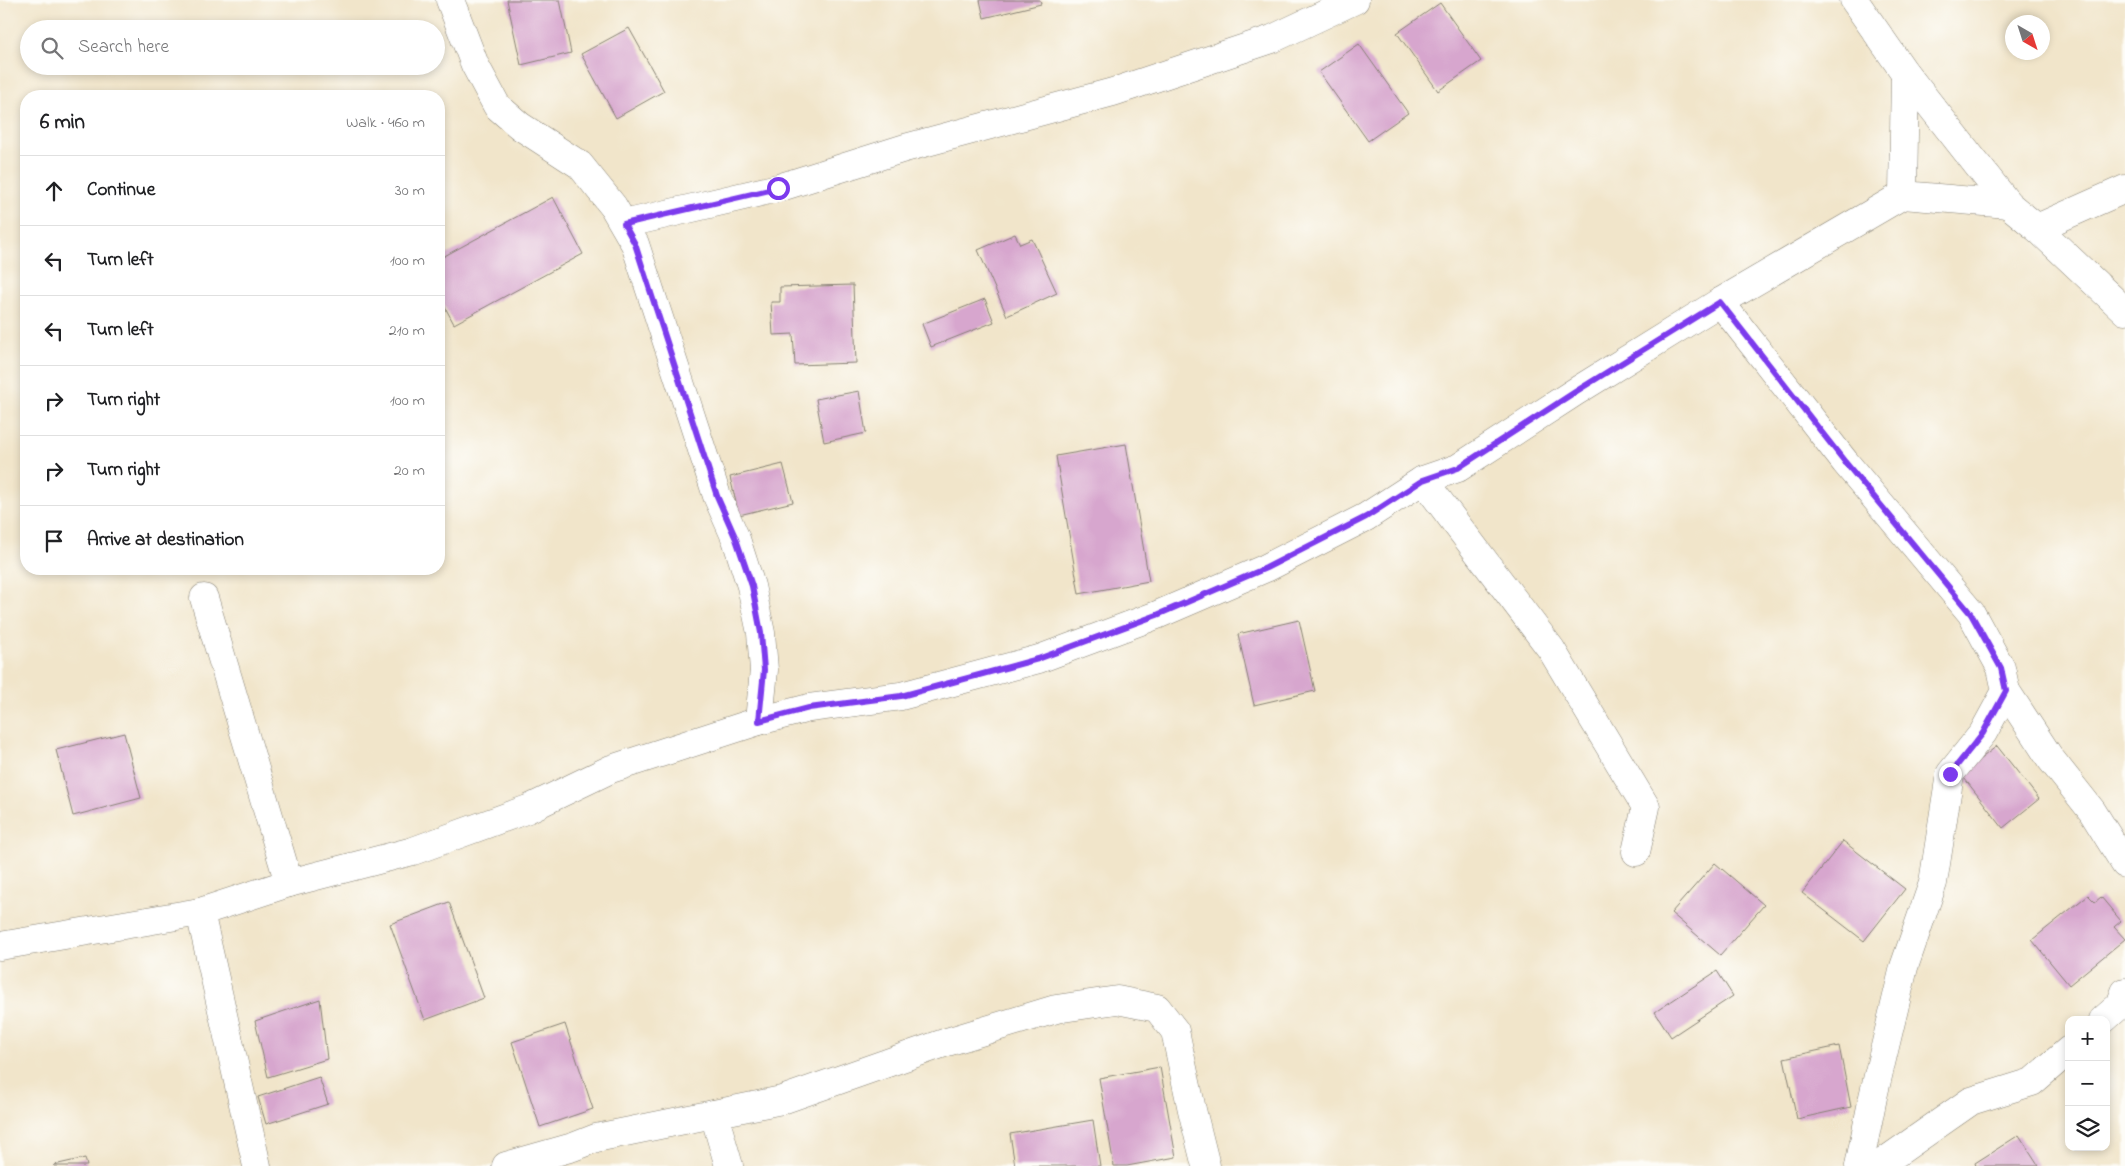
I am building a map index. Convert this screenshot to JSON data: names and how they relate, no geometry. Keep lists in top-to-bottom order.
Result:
{
  "north": "bottom right",
  "page": {
    "search": "Search here",
    "heading": ["6 min", "Walk · 460 m"],
    "list": [
      ["Continue", "30 m"],
      ["Turn left", "100 m"],
      ["Turn left", "210 m"],
      ["Turn right", "100 m"],
      ["Turn right", "20 m"],
      "Arrive at destination"
    ],
    "map_buttons": ["+", "−"]
  }
}
